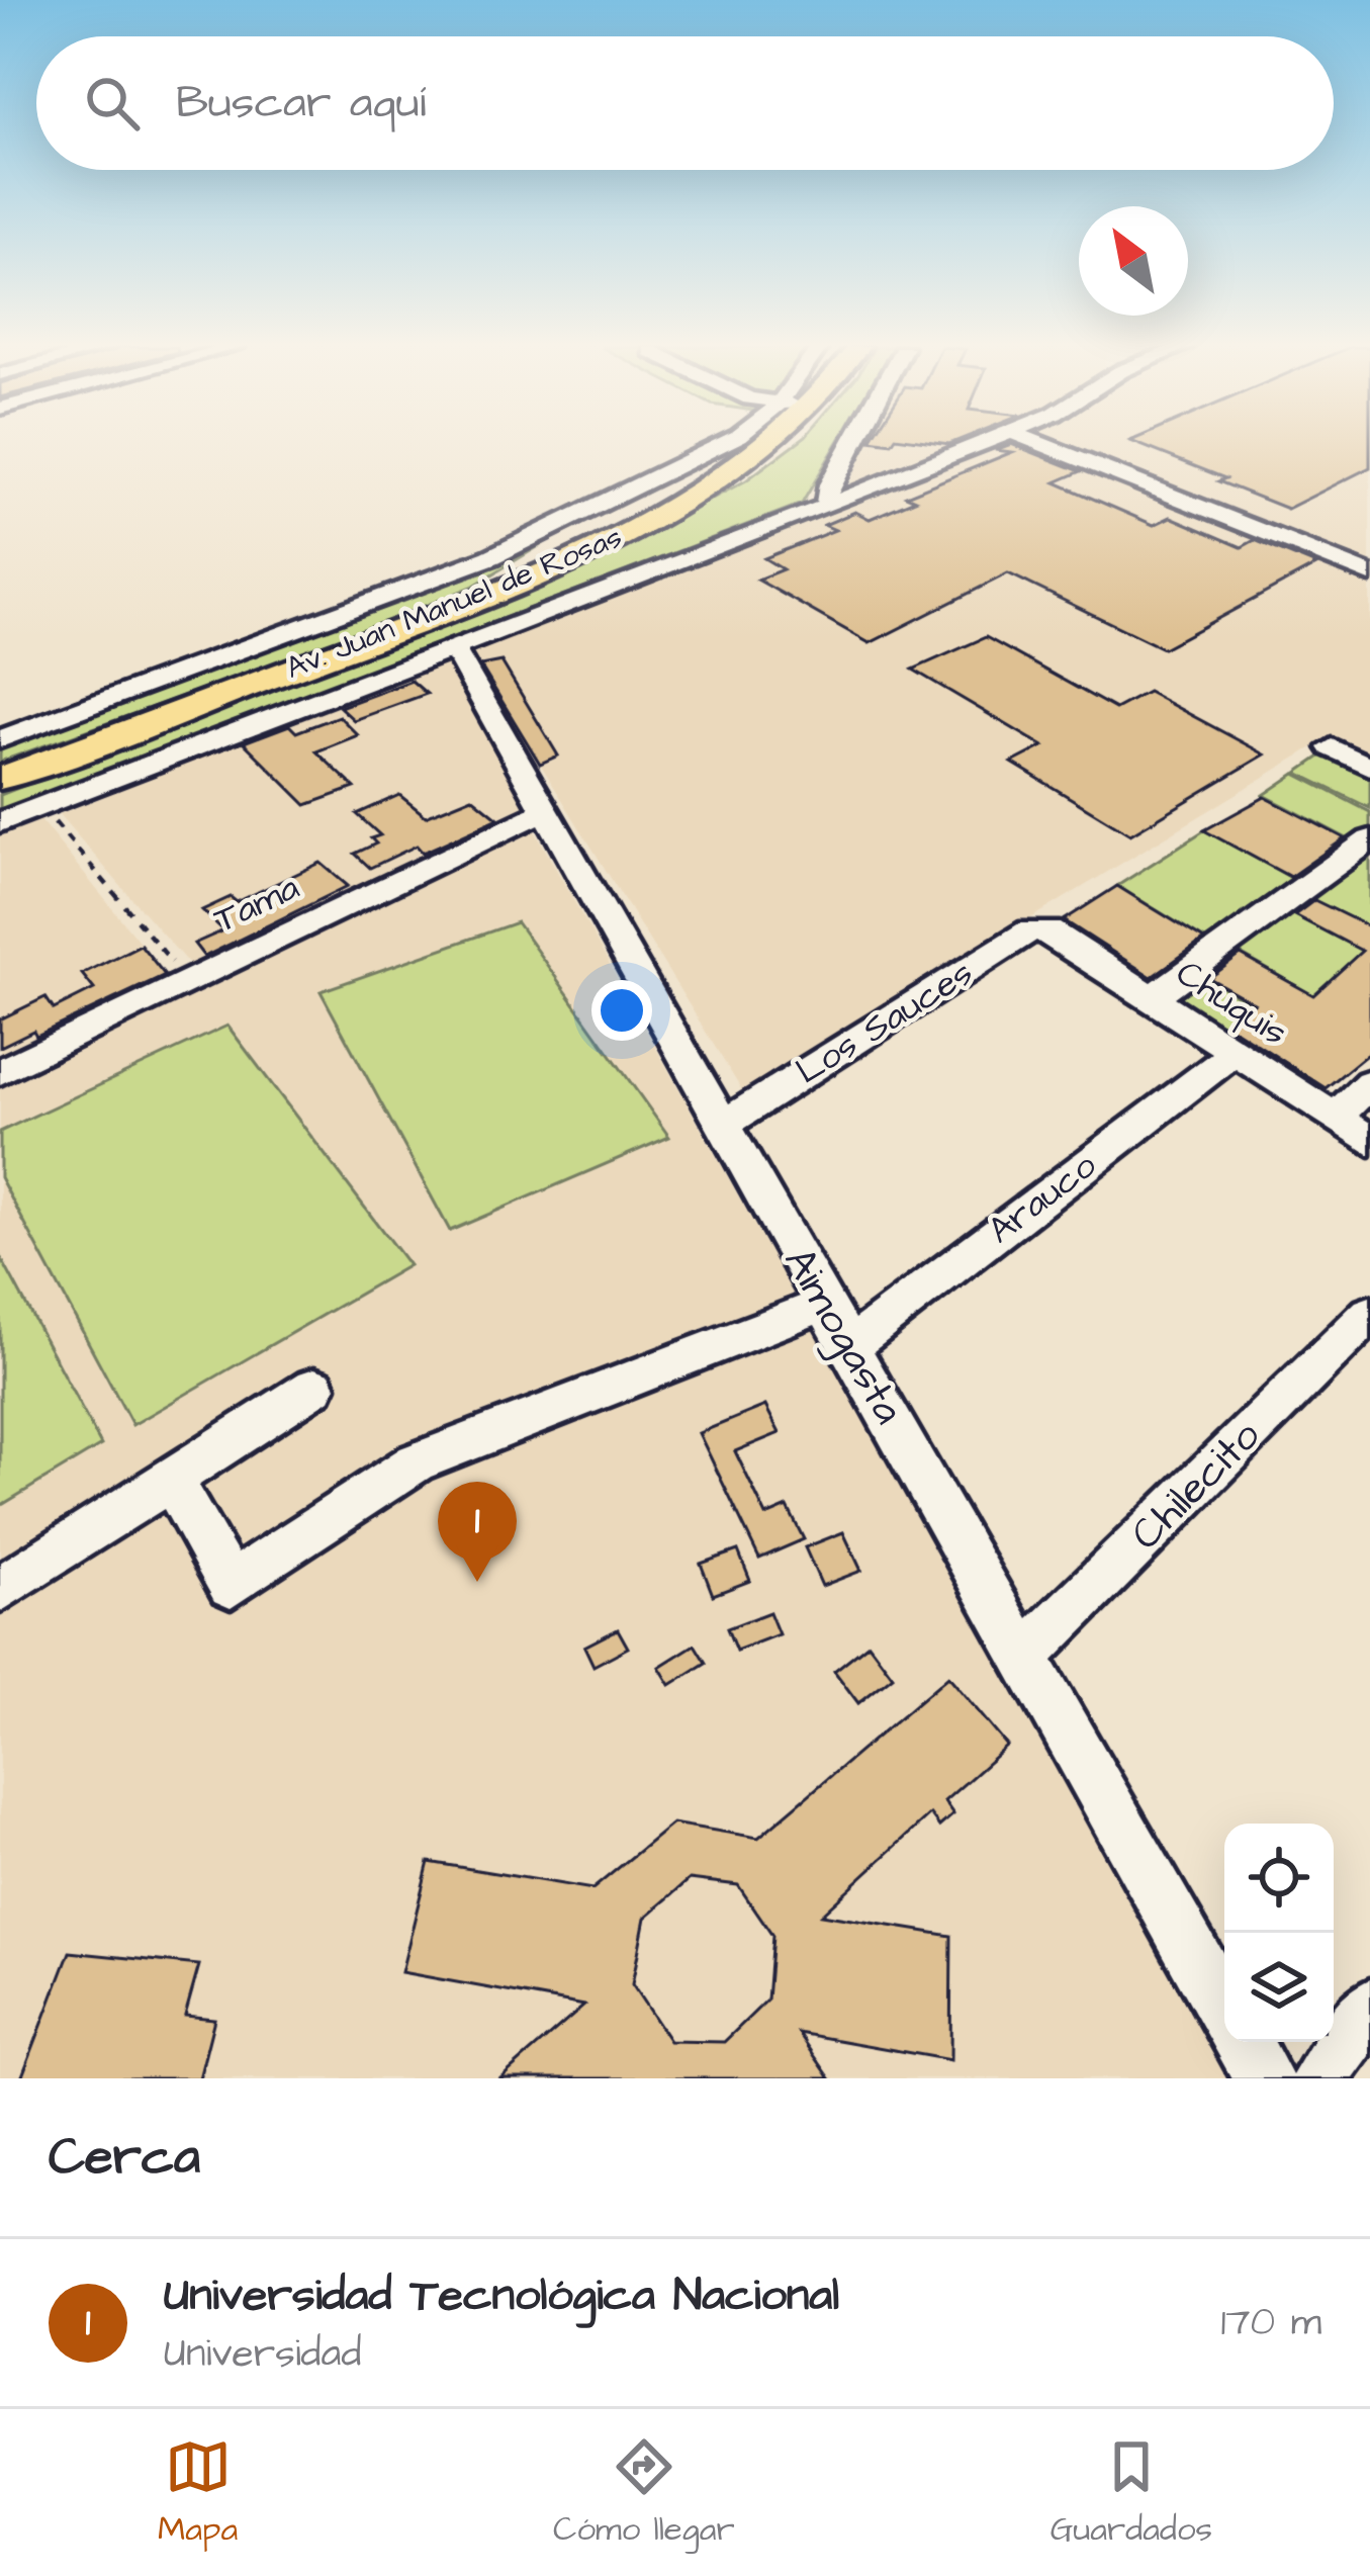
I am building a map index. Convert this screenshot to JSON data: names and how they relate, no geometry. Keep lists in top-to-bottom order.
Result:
{
  "streets": {
    "main road": ["Av. Juan Manuel de Rosas"],
    "street": [
      "Tama",
      "Chuquis",
      "Los Sauces",
      "Arauco",
      "Aimogasta",
      "Chilecito"
    ]
  },
  "crossings": [
    ["Tama", "Aimogasta"],
    ["Chuquis", "Los Sauces"],
    ["Chuquis", "Arauco"],
    ["Los Sauces", "Aimogasta"],
    ["Arauco", "Aimogasta"],
    ["Aimogasta", "Chilecito"]
  ],
  "north": "top left",
  "page": {
    "search": "Buscar aquí",
    "pins": "1",
    "heading": "Cerca",
    "list": [
      {
        "mark": "1",
        "name": "Universidad Tecnológica Nacional",
        "note": "Universidad",
        "value": "170 m"
      }
    ],
    "nav": ["Mapa", "Cómo llegar", "Guardados"]
  }
}
